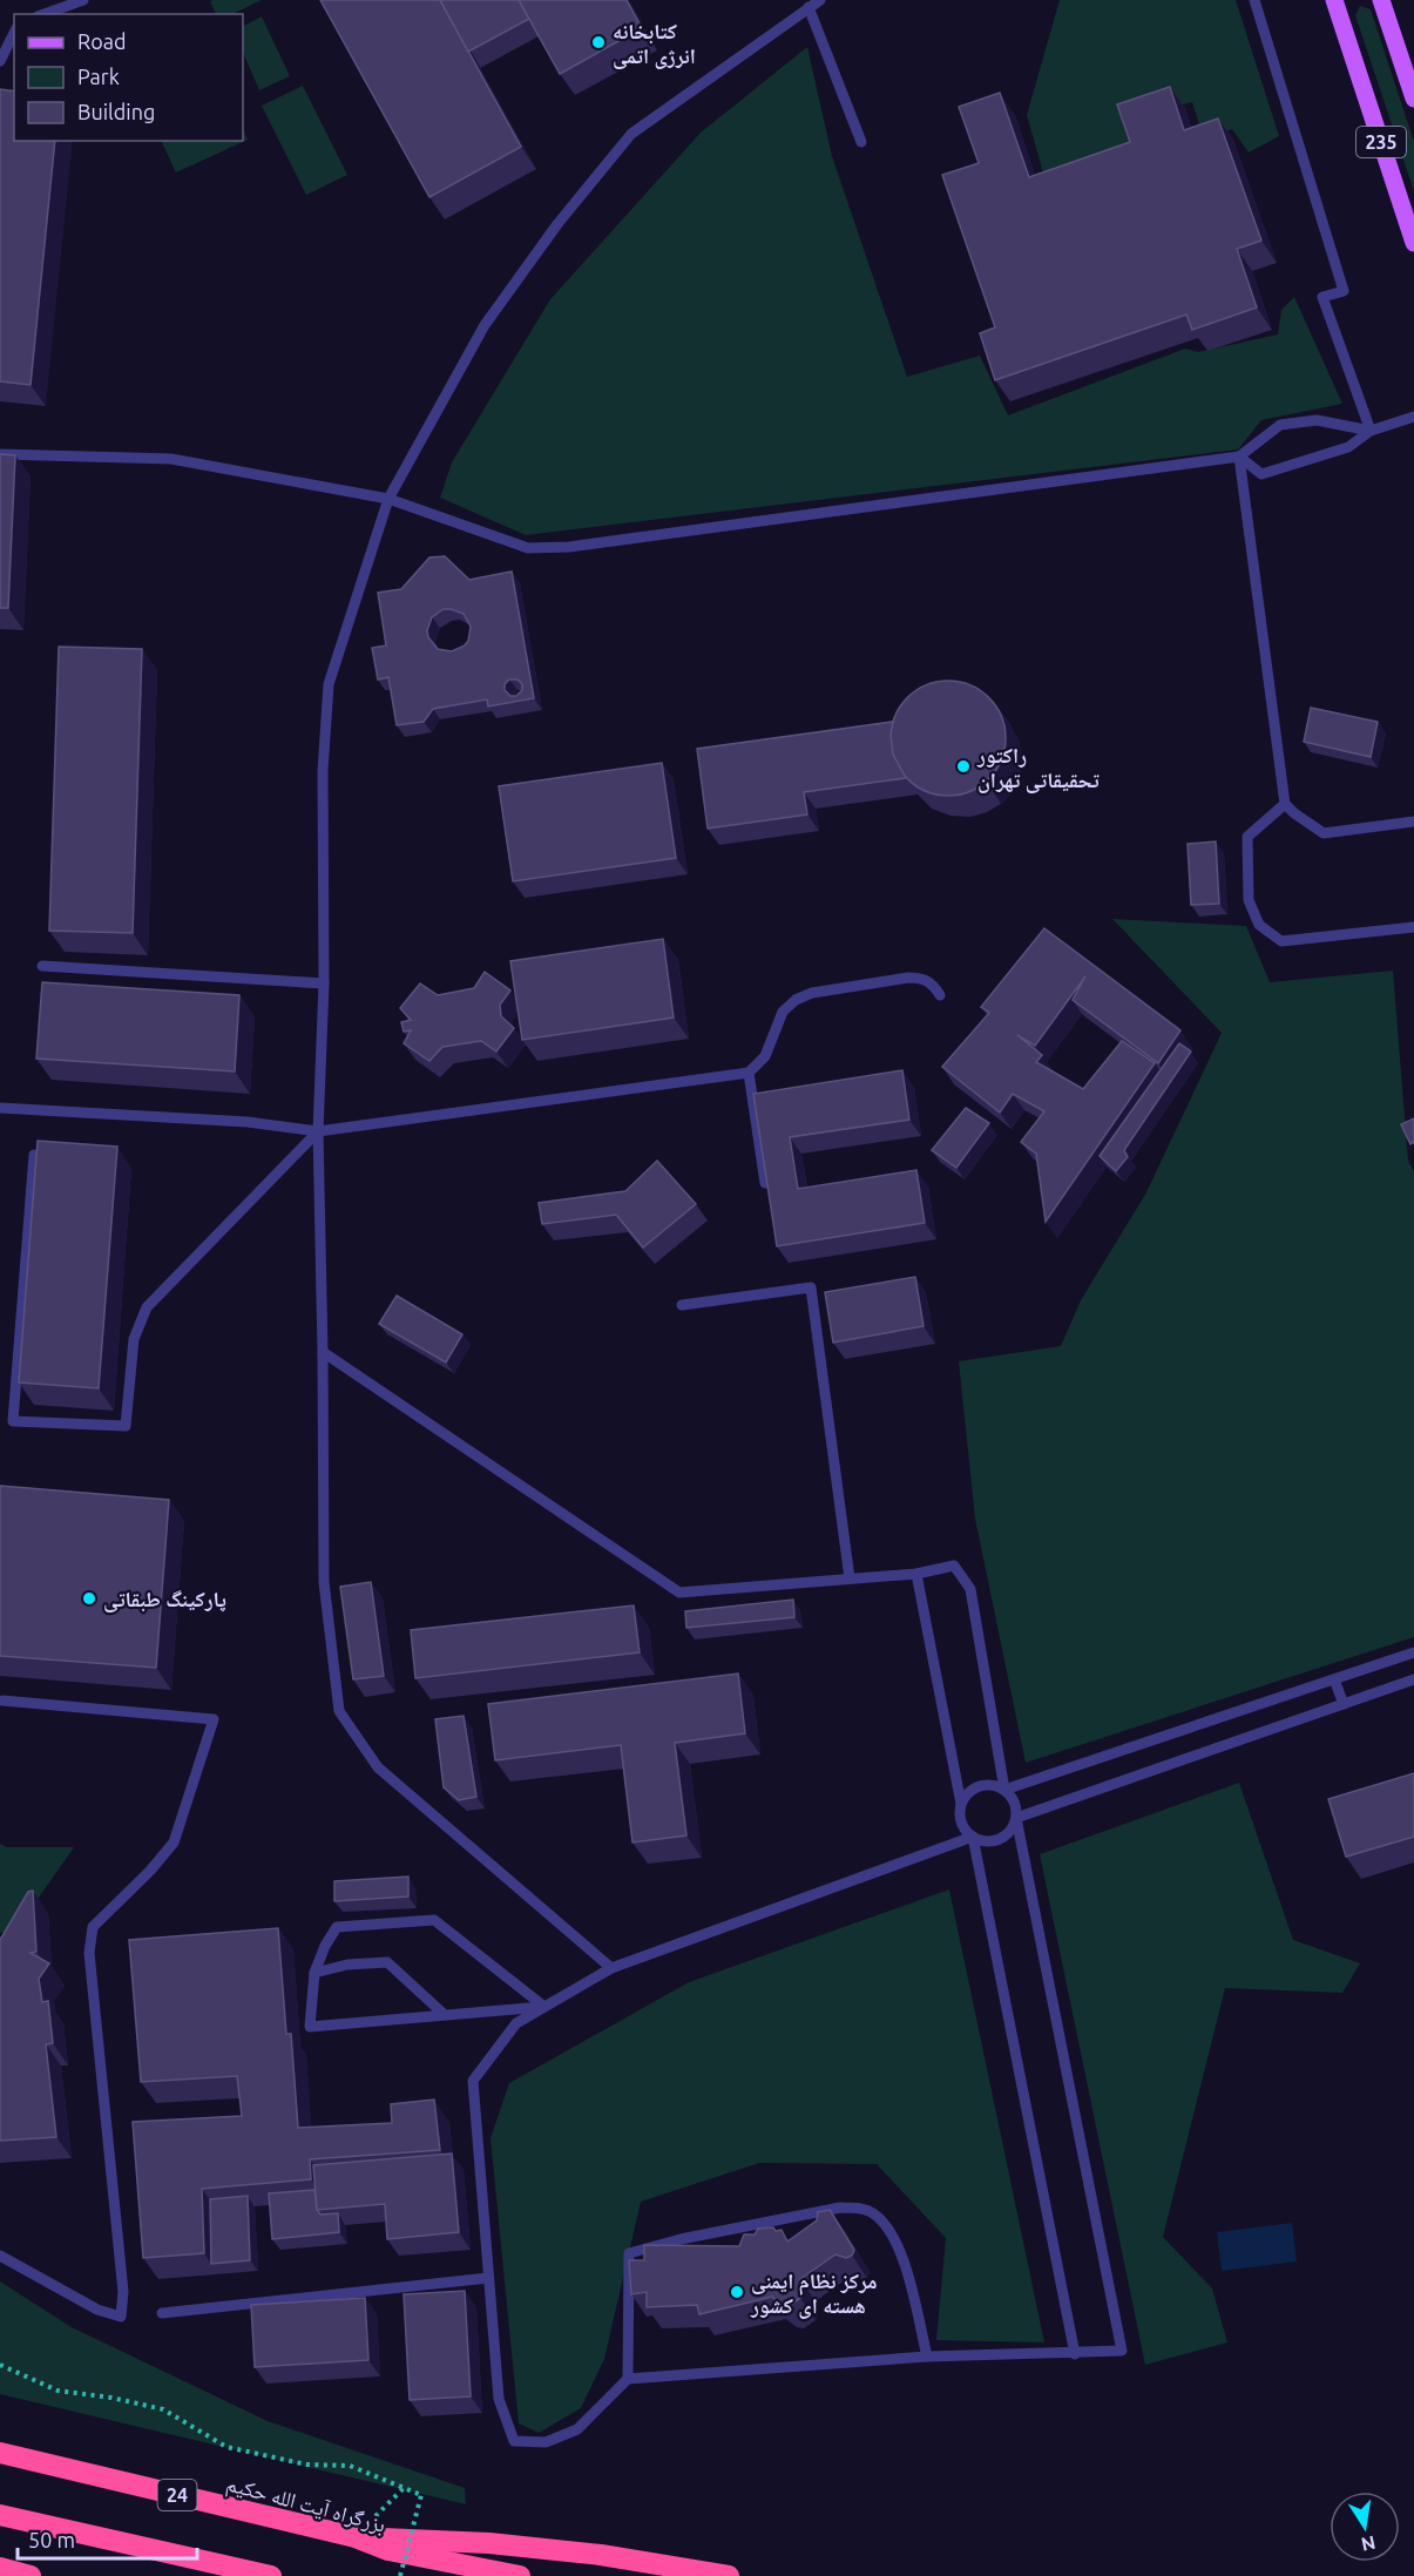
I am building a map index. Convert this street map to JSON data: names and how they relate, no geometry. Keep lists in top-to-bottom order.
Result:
{
  "streets": {
    "highway": ["24", "بزرگراه آیت الله حکیم"],
    "main road": ["235"]
  },
  "places": [
    "کتابخانه انرژی اتمی",
    "راکتور تحقیقاتی تهران",
    "پارکینگ طبقاتی",
    "مرکز نظام ایمنی هسته ای کشور"
  ],
  "legend": ["Road", "Park", "Building"],
  "scale_bar": "50 m",
  "north": "bottom"
}
